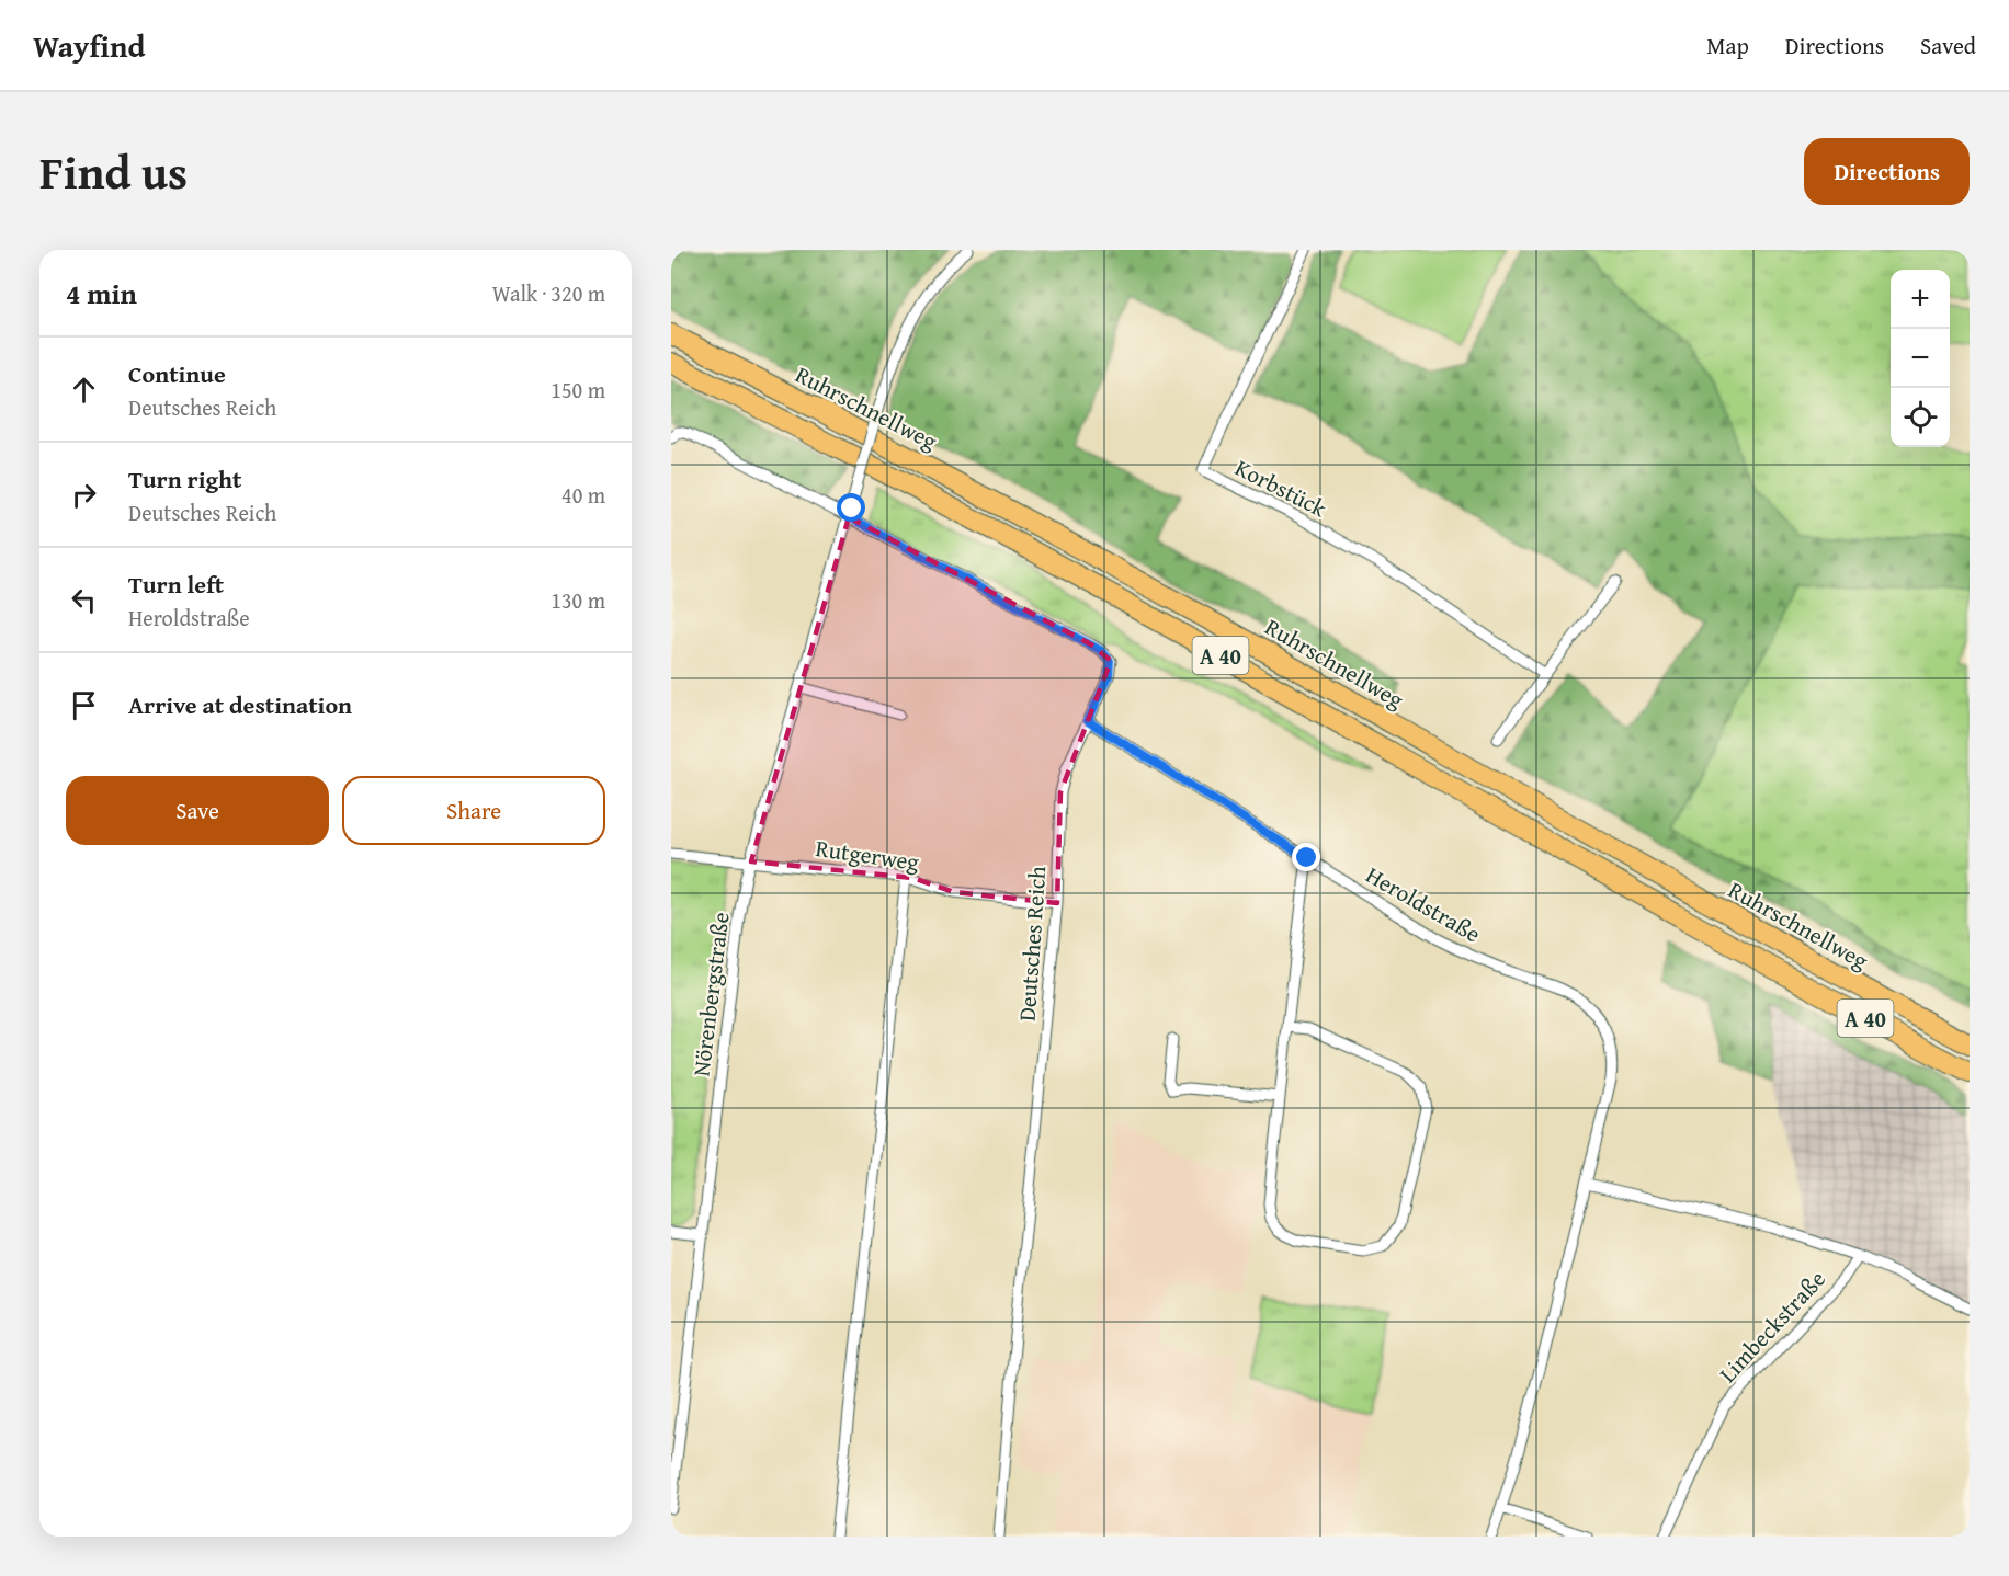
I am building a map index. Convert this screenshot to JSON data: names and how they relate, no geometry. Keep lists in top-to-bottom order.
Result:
{
  "streets": {
    "highway": ["Ruhrschnellweg", "A 40"],
    "street": [
      "Korbstück",
      "Rutgerweg",
      "Heroldstraße",
      "Deutsches Reich",
      "Nörenbergstraße",
      "Limbeckstraße"
    ]
  },
  "crossings": [
    ["Rutgerweg", "Deutsches Reich"],
    ["Rutgerweg", "Nörenbergstraße"],
    ["Heroldstraße", "Deutsches Reich"],
    ["Deutsches Reich", "Nörenbergstraße"]
  ],
  "page": {
    "header": "Wayfind",
    "nav": ["Map", "Directions", "Saved"],
    "title": "Find us",
    "buttons": [
      "Directions",
      ["Save", "Share"]
    ],
    "heading": ["4 min", "Walk · 320 m"],
    "map_buttons": ["+", "−"],
    "list": [
      ["Continue", "Deutsches Reich", "150 m"],
      ["Turn right", "Deutsches Reich", "40 m"],
      ["Turn left", "Heroldstraße", "130 m"],
      "Arrive at destination"
    ]
  }
}
